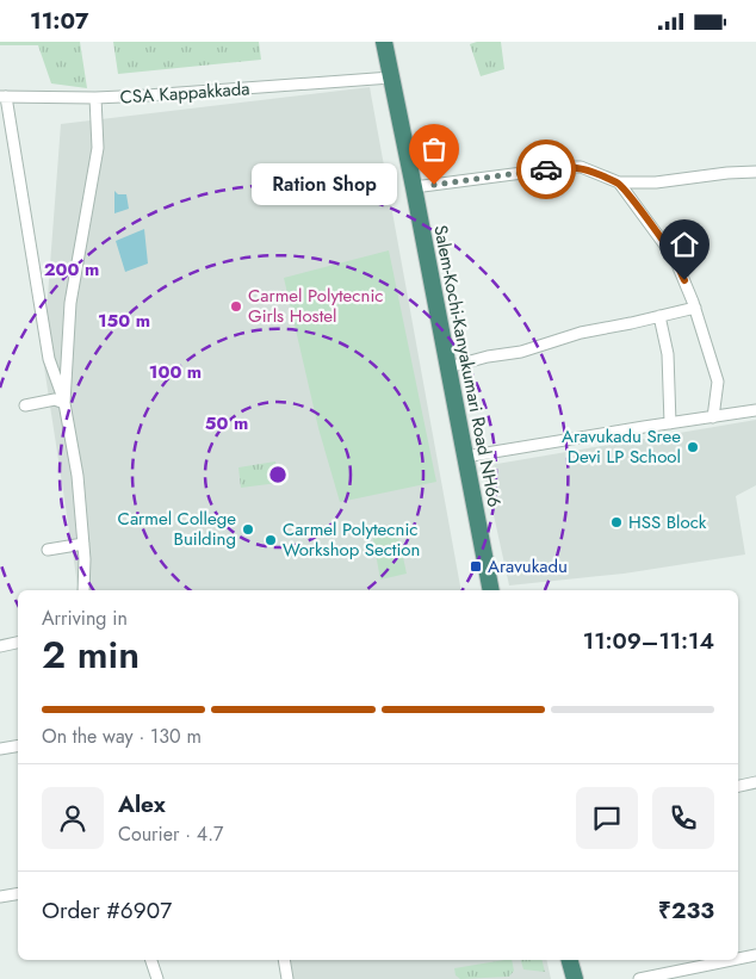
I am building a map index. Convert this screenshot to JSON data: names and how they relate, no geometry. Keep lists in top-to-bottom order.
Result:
{
  "streets": {
    "highway": ["Salem-Kochi-Kanyakumari Road NH66"],
    "street": ["CSA Kappakkada"]
  },
  "crossings": [
    ["CSA Kappakkada", "Salem-Kochi-Kanyakumari Road NH66"]
  ],
  "places": {
    "other": [
      "Ration Shop",
      "Carmel Polytecnic Girls Hostel",
      "Aravukadu Sree Devi LP School",
      "HSS Block",
      "Carmel College Building",
      "Carmel Polytecnic Workshop Section"
    ],
    "transit": ["Aravukadu"]
  },
  "page": {
    "status": "11:07",
    "bubble": "Ration Shop",
    "heading": ["2 min", "Arriving in", "11:09–11:14"],
    "panel": [
      "Alex",
      "Courier · 4.7",
      "Order #6907",
      "₹233"
    ],
    "bar": "On the way · 130 m"
  },
  "rings": [
    "200 m",
    "150 m",
    "100 m",
    "50 m"
  ]
}
